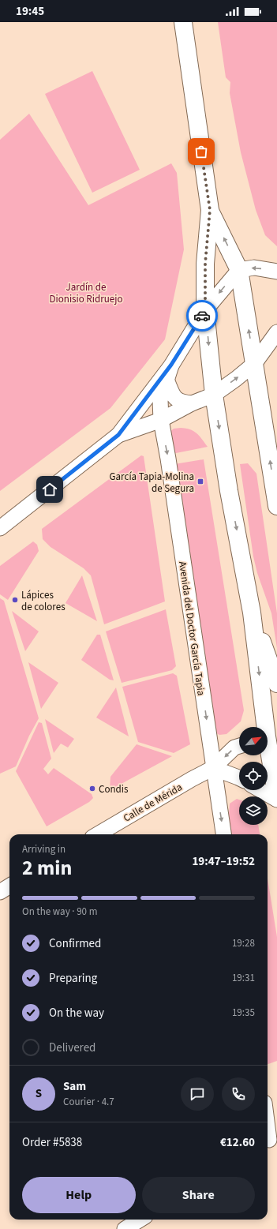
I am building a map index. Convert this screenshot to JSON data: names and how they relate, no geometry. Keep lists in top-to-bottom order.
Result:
{
  "streets": {
    "street": ["Avenida del Doctor García Tapia", "Calle de Mérida"]
  },
  "crossings": [
    ["Avenida del Doctor García Tapia", "Calle de Mérida"]
  ],
  "one_way": ["Avenida del Doctor García Tapia"],
  "parks": ["Jardín de Dionisio Ridruejo"],
  "places": {
    "transit": ["García Tapia-Molina de Segura"],
    "other": ["Lápices de colores", "Condis"]
  },
  "north": "top right",
  "page": {
    "status": "19:45",
    "heading": ["2 min", "Arriving in", "19:47–19:52"],
    "panel": [
      "Sam",
      "Courier · 4.7",
      "Order #5838",
      "€12.60"
    ],
    "bar": "On the way · 90 m",
    "list": [
      ["Confirmed", "19:28"],
      ["Preparing", "19:31"],
      ["On the way", "19:35"],
      "Delivered"
    ],
    "round": "S",
    "buttons": ["Help", "Share"]
  }
}
